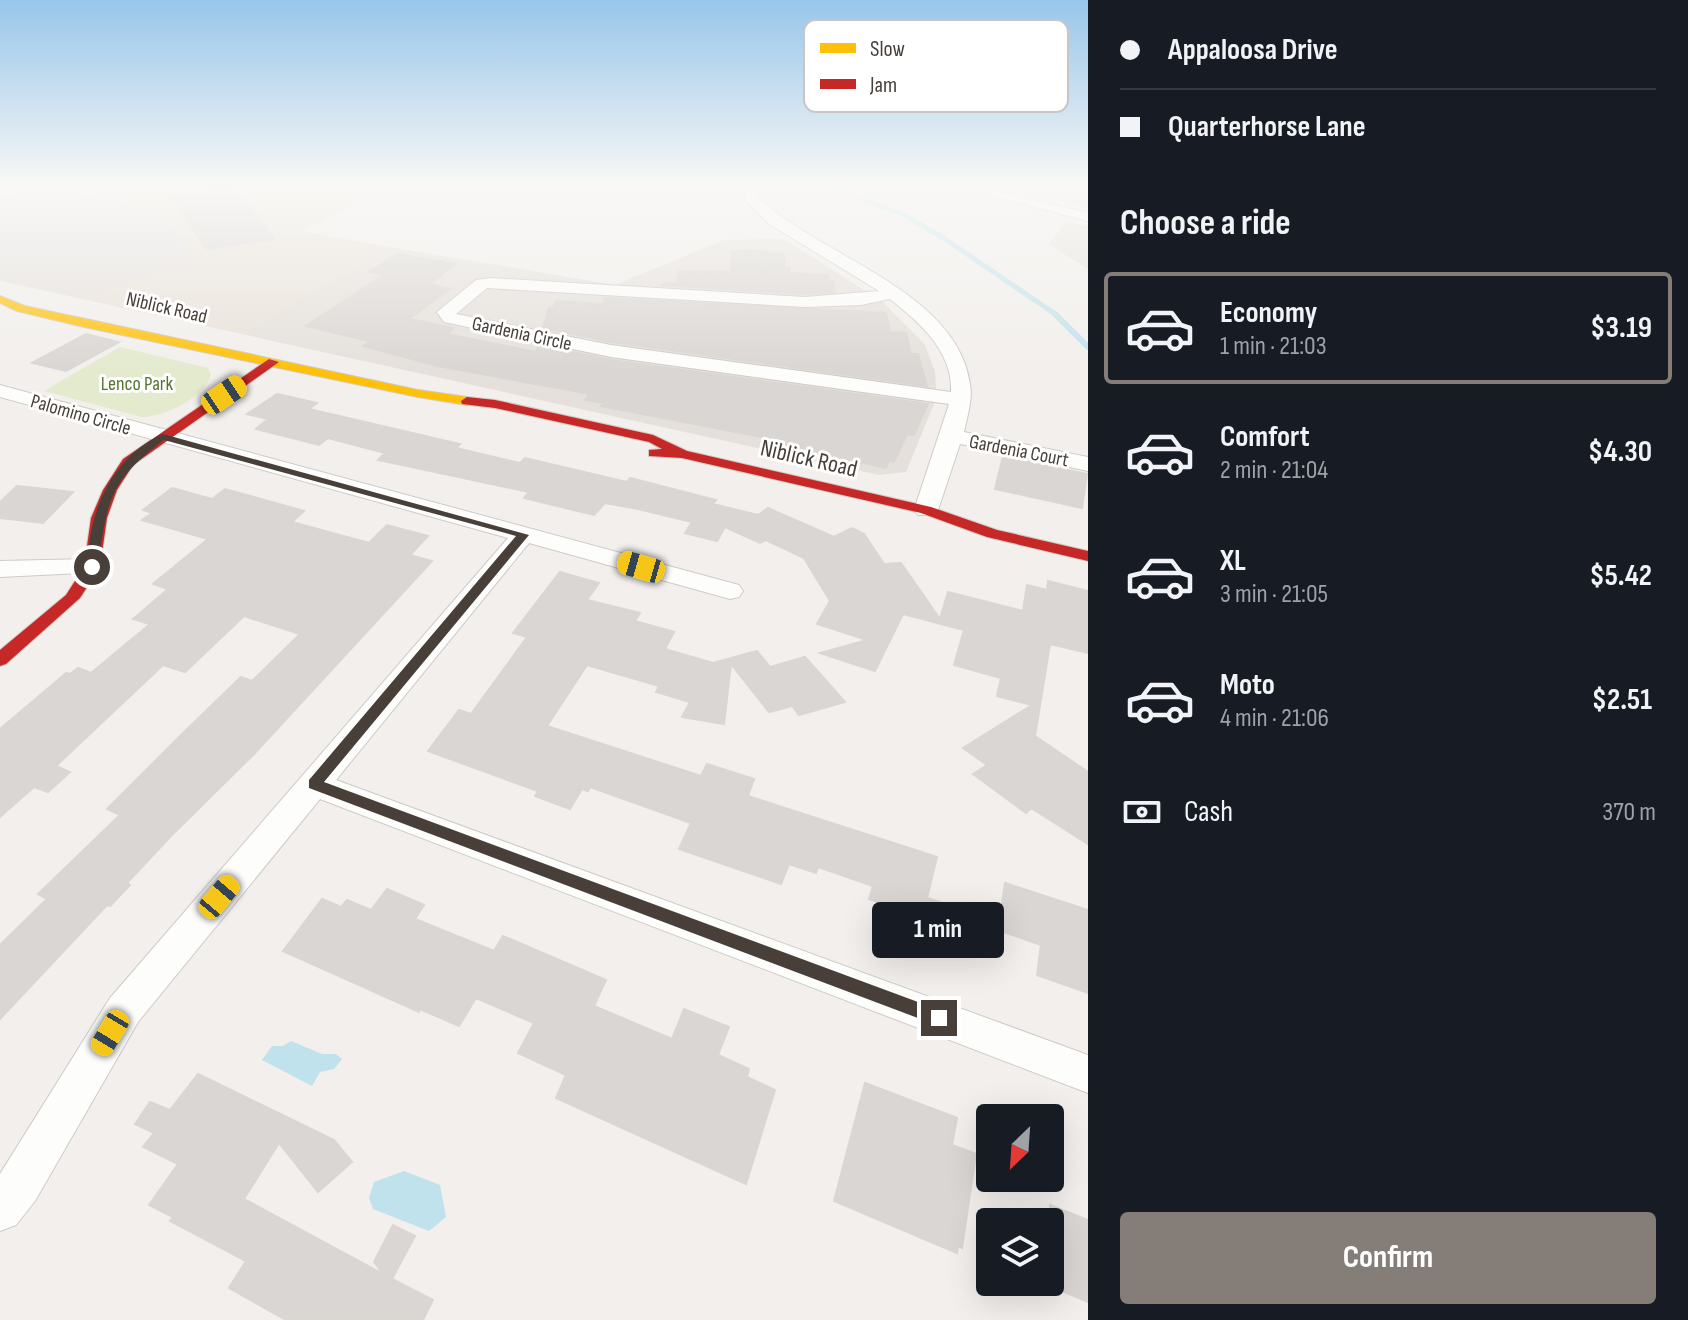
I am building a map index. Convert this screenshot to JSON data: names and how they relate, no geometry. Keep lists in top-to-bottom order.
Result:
{
  "streets": {
    "main road": ["Niblick Road"],
    "street": ["Gardenia Circle", "Palomino Circle", "Gardenia Court"]
  },
  "parks": ["Lenco Park"],
  "legend": ["Slow", "Jam"],
  "north": "bottom left",
  "page": {
    "banner": ["Appaloosa Drive", "Quarterhorse Lane"],
    "heading": "Choose a ride",
    "list": [
      {
        "name": "Economy",
        "note": "1 min · 21:03",
        "value": "$3.19"
      },
      {
        "name": "Comfort",
        "note": "2 min · 21:04",
        "value": "$4.30"
      },
      {
        "name": "XL",
        "note": "3 min · 21:05",
        "value": "$5.42"
      },
      {
        "name": "Moto",
        "note": "4 min · 21:06",
        "value": "$2.51"
      }
    ],
    "pay": ["Cash", "370 m"],
    "bubble": "1 min",
    "buttons": "Confirm"
  }
}
